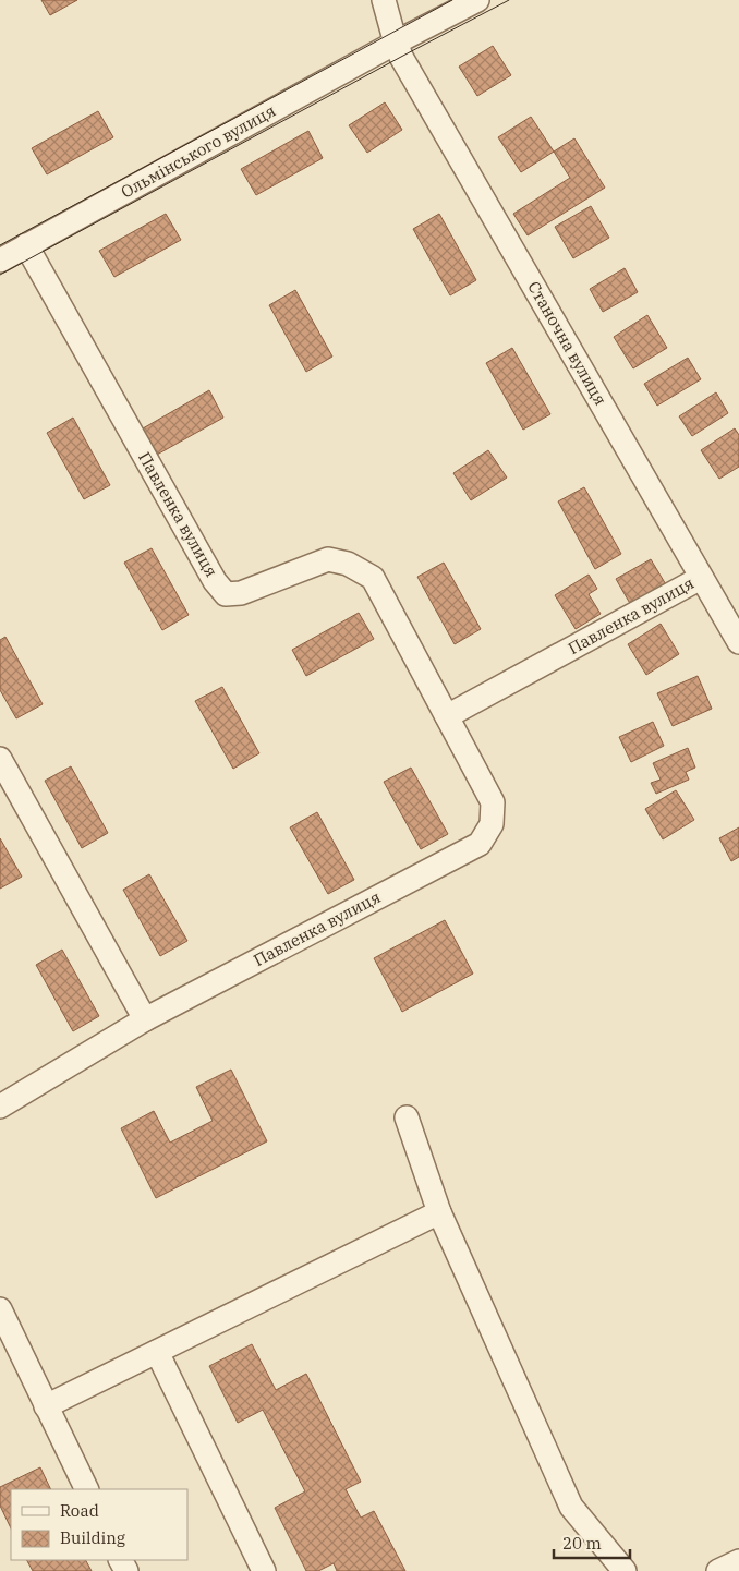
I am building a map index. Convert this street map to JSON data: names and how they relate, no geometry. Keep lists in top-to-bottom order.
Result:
{
  "streets": {
    "street": ["Ольмінського вулиця", "Станочна вулиця", "Павленка вулиця"]
  },
  "crossings": [
    ["Ольмінського вулиця", "Станочна вулиця"],
    ["Ольмінського вулиця", "Павленка вулиця"],
    ["Станочна вулиця", "Павленка вулиця"]
  ],
  "legend": ["Road", "Building"],
  "scale_bar": "20 m"
}
